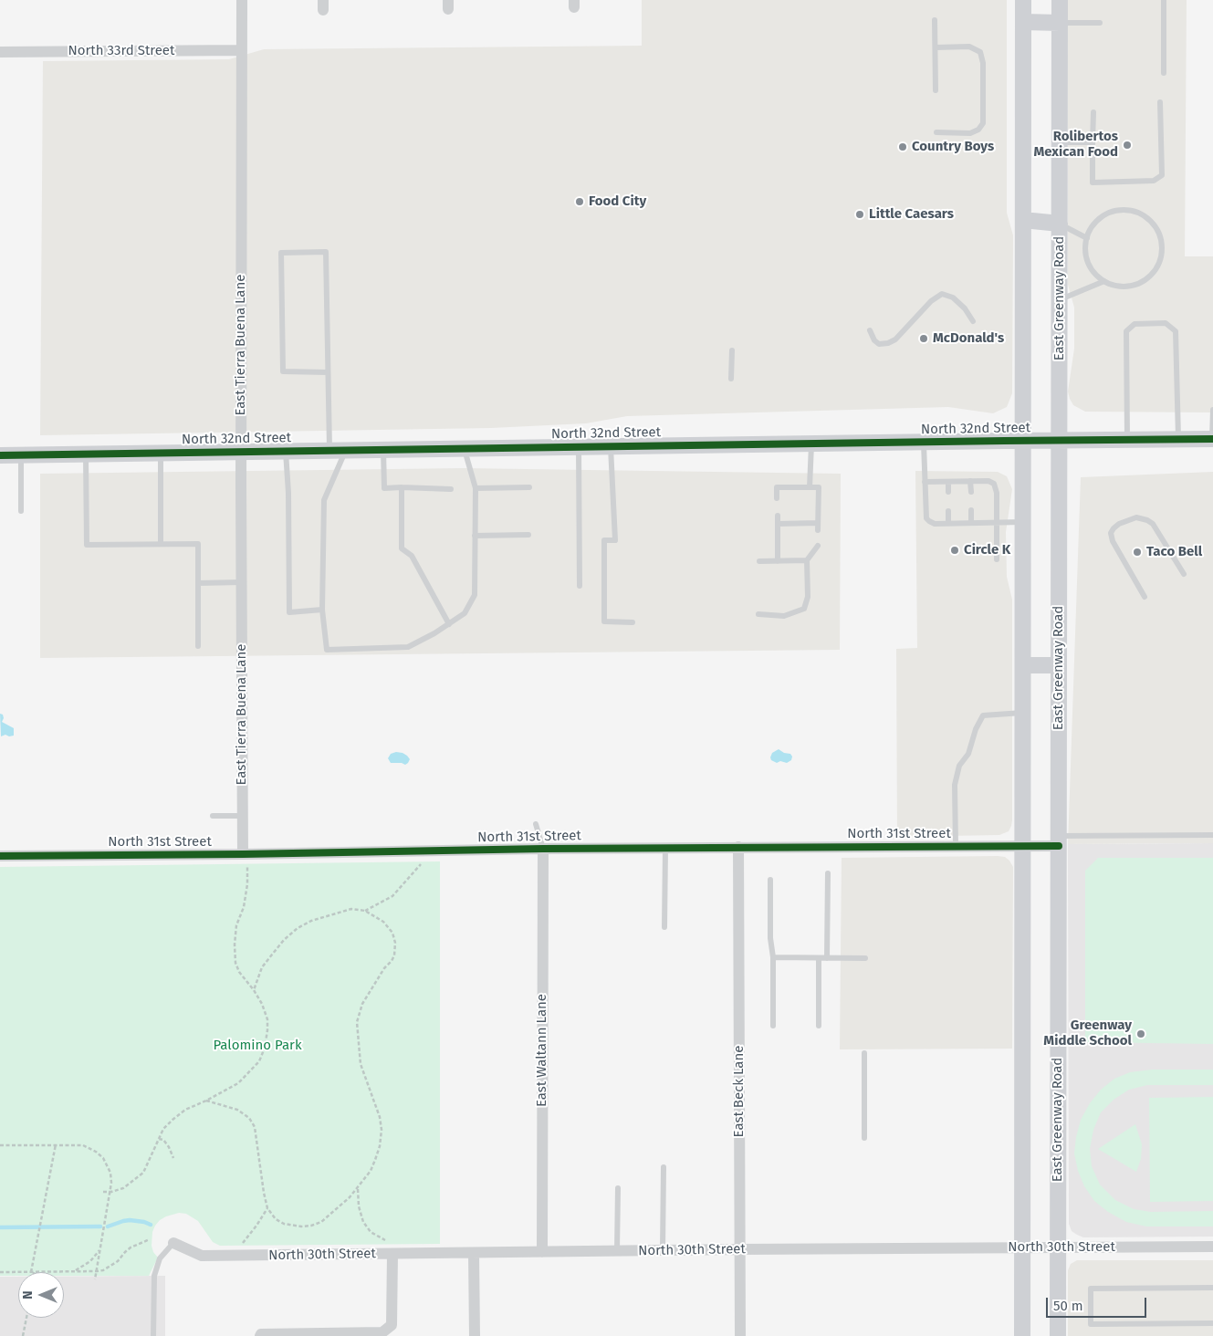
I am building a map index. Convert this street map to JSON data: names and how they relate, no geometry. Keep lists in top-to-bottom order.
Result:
{
  "streets": {
    "main road": ["East Greenway Road", "North 32nd Street"],
    "street": [
      "North 33rd Street",
      "East Tierra Buena Lane",
      "North 31st Street",
      "East Waltann Lane",
      "East Beck Lane",
      "North 30th Street"
    ]
  },
  "crossings": [
    ["North 33rd Street", "East Tierra Buena Lane"],
    ["East Greenway Road", "North 32nd Street"],
    ["East Greenway Road", "North 31st Street"],
    ["East Greenway Road", "North 30th Street"],
    ["East Tierra Buena Lane", "North 32nd Street"],
    ["East Tierra Buena Lane", "North 31st Street"],
    ["North 31st Street", "East Waltann Lane"],
    ["North 31st Street", "East Beck Lane"],
    ["East Waltann Lane", "North 30th Street"],
    ["East Beck Lane", "North 30th Street"]
  ],
  "parks": ["Palomino Park"],
  "places": [
    "Rolibertos Mexican Food",
    "Country Boys",
    "Food City",
    "Little Caesars",
    "McDonald's",
    "Circle K",
    "Taco Bell",
    "Greenway Middle School"
  ],
  "scale_bar": "50 m",
  "north": "left"
}
